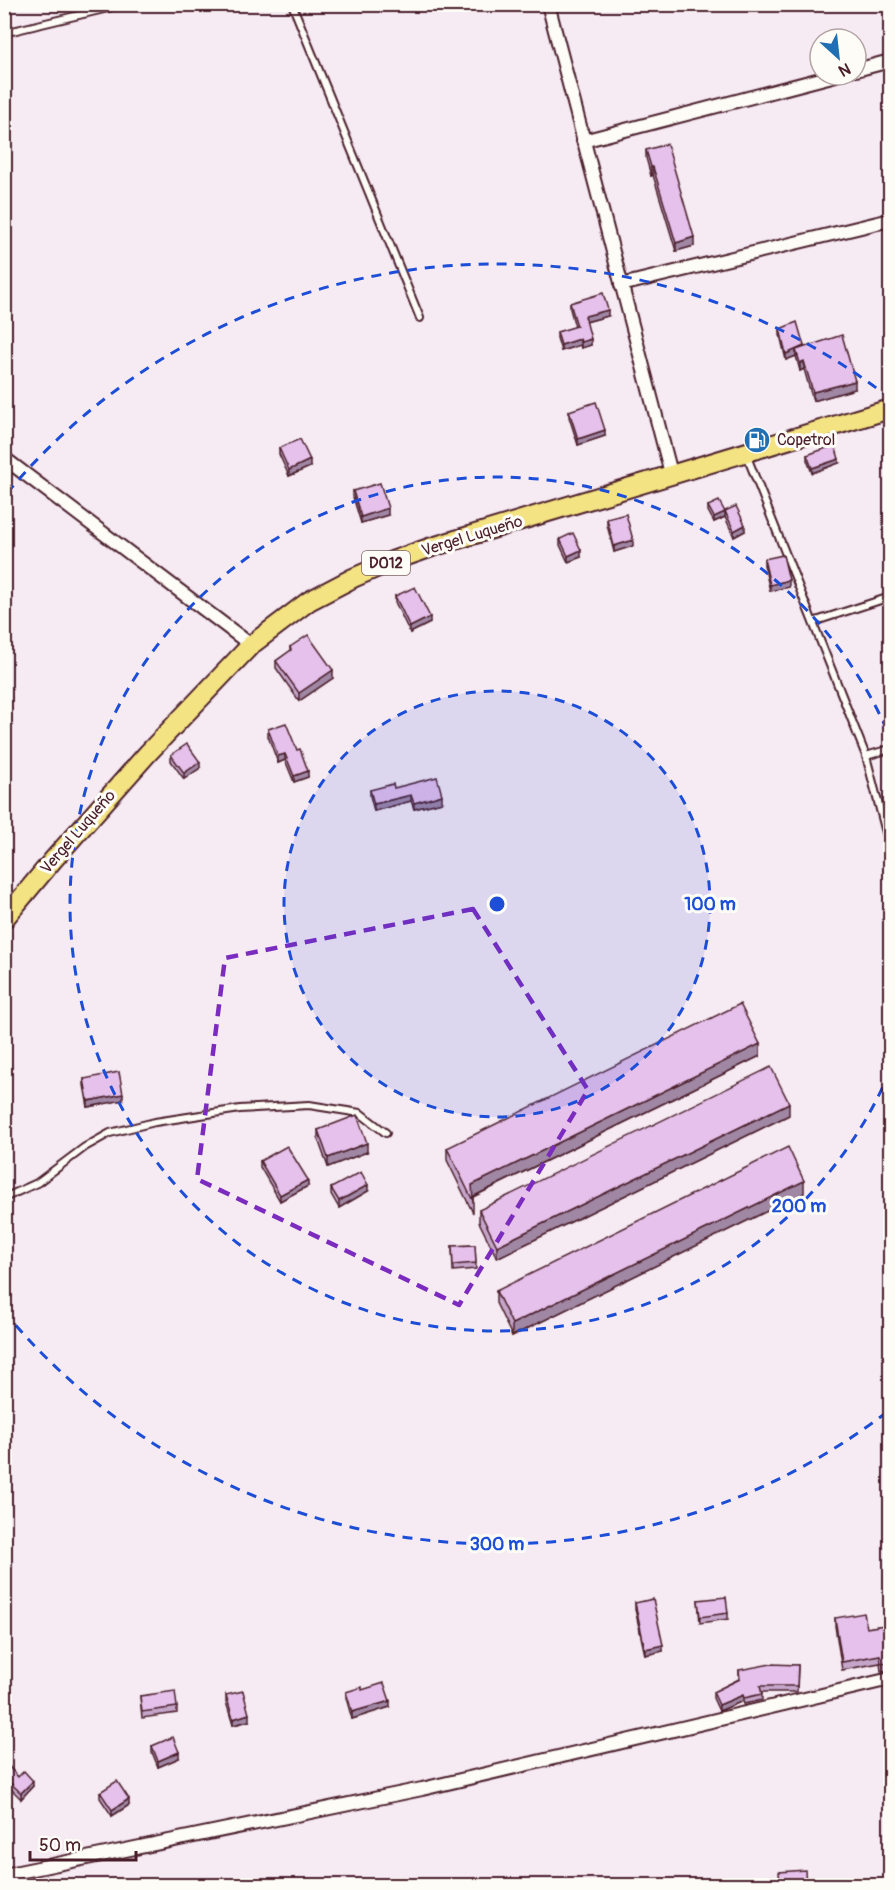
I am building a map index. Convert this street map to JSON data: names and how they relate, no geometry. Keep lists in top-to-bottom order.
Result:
{
  "streets": {
    "main road": ["Vergel Luqueño", "D012"]
  },
  "places": {
    "fuel station": ["Copetrol"]
  },
  "scale_bar": "50 m",
  "north": "bottom right",
  "rings": ["100 m", "200 m", "300 m"]
}
